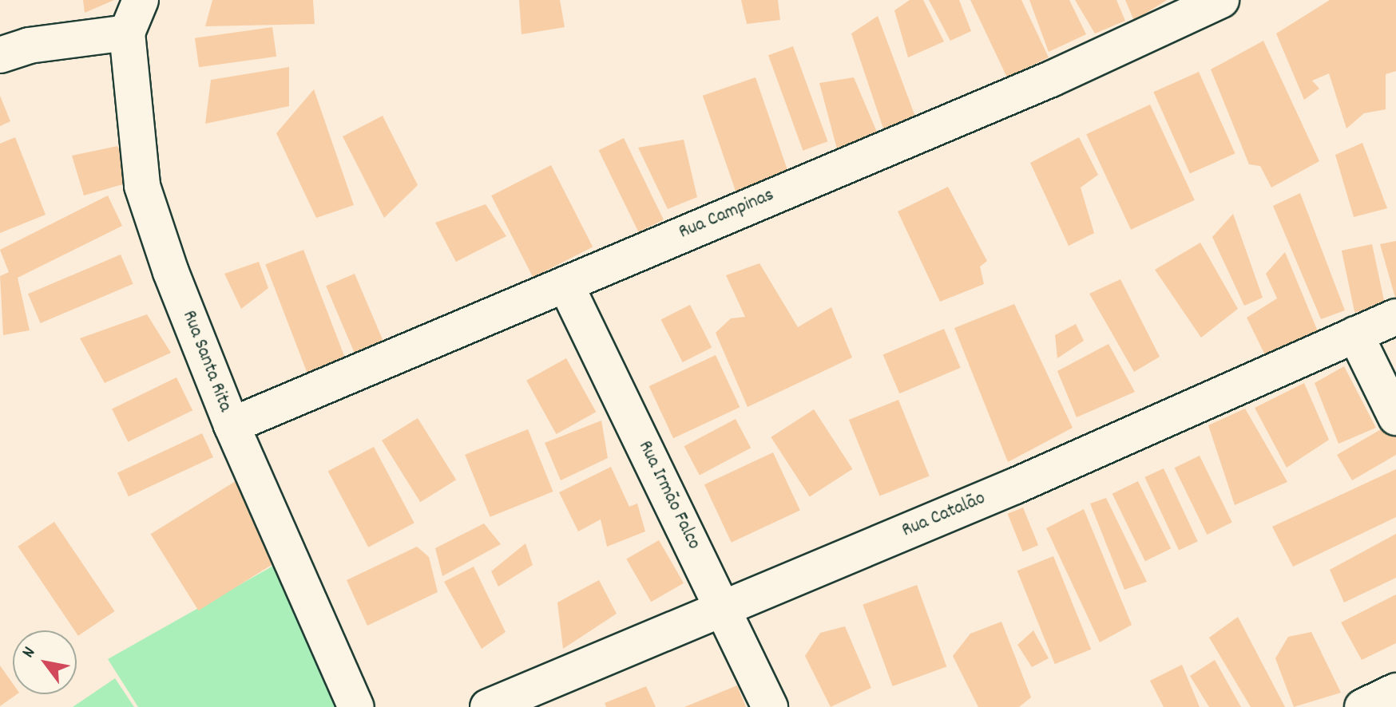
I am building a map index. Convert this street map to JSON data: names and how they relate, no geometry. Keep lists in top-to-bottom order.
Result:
{
  "streets": {
    "street": [
      "Rua Campinas",
      "Rua Santa Rita",
      "Rua Irmão Falco",
      "Rua Catalão"
    ]
  },
  "crossings": [
    ["Rua Campinas", "Rua Santa Rita"],
    ["Rua Campinas", "Rua Irmão Falco"],
    ["Rua Irmão Falco", "Rua Catalão"]
  ],
  "north": "top left"
}
